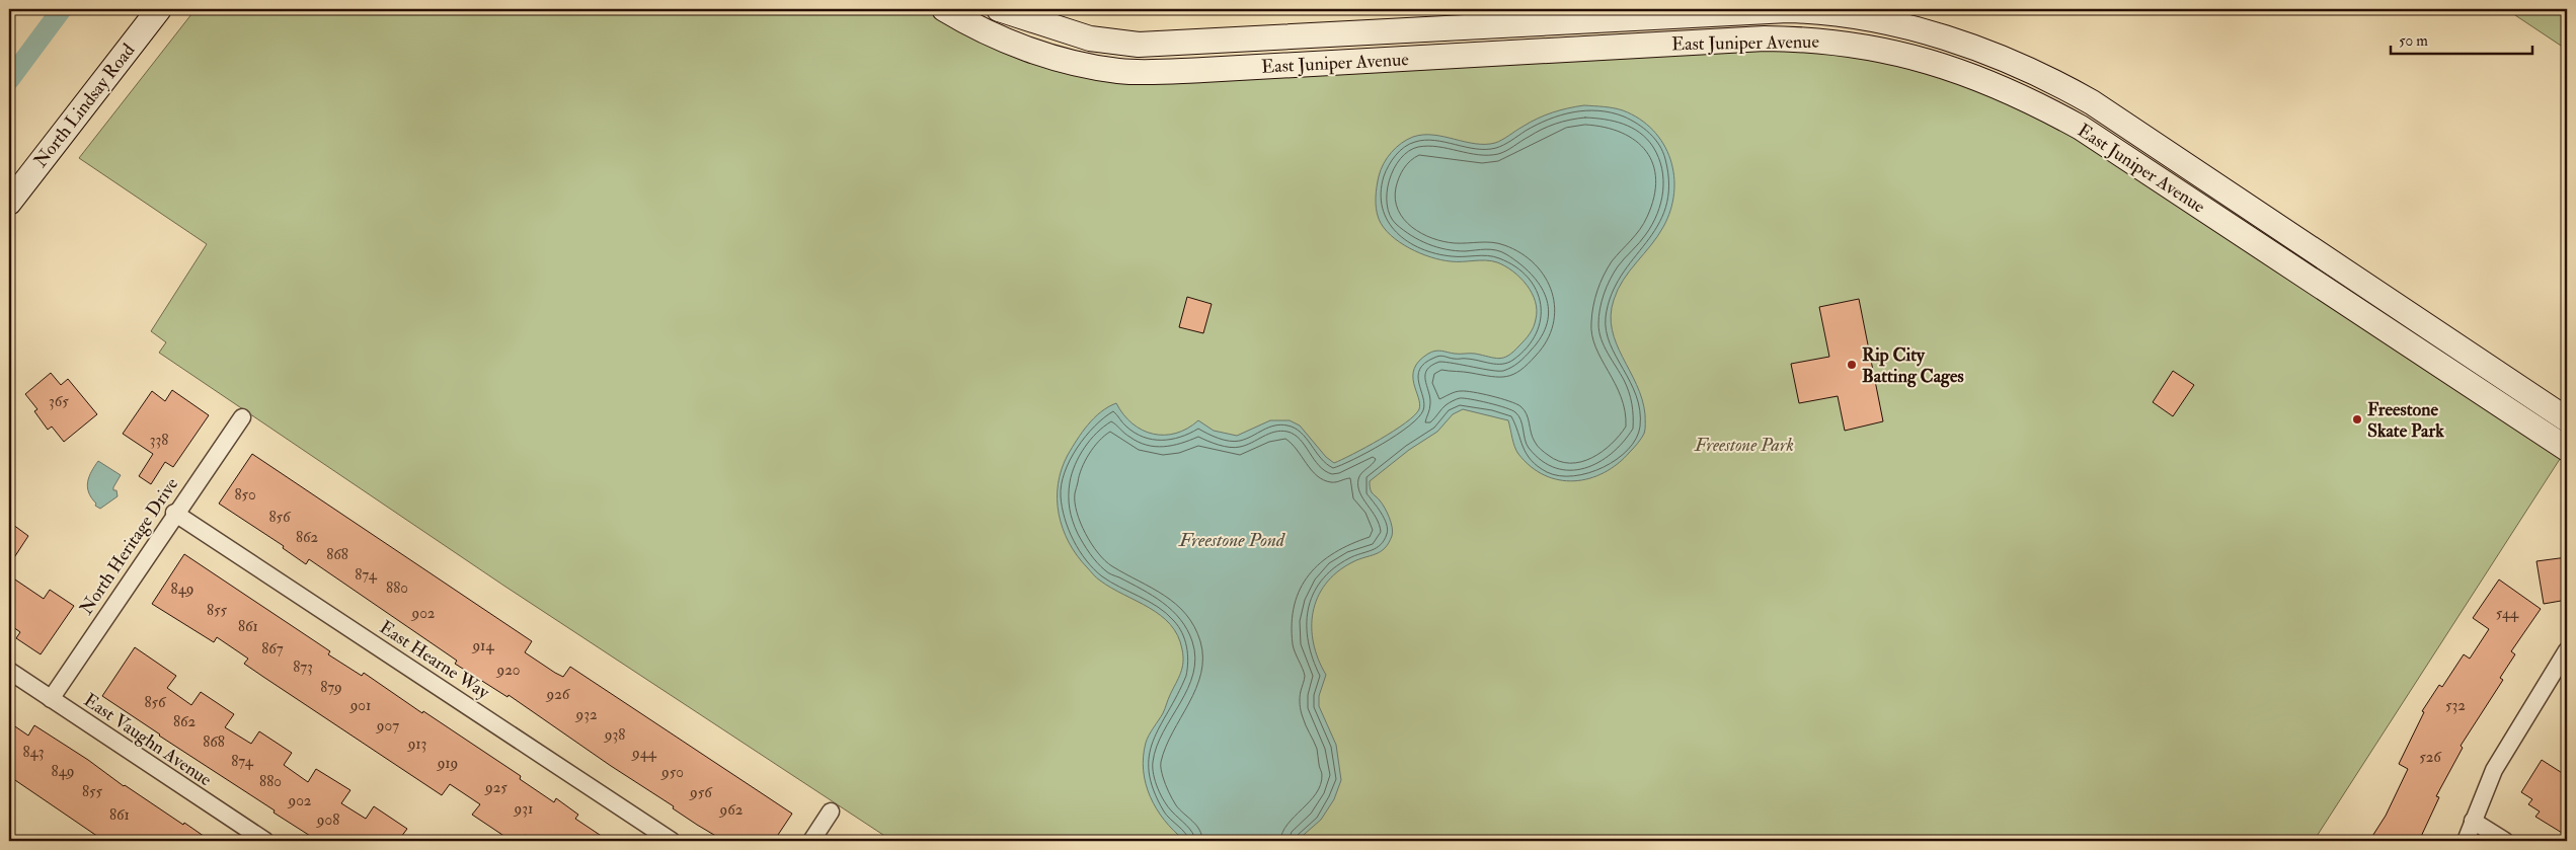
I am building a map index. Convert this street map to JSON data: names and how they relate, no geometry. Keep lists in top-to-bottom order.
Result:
{
  "streets": {
    "street": [
      "East Juniper Avenue",
      "North Lindsay Road",
      "North Heritage Drive",
      "East Hearne Way",
      "East Vaughn Avenue"
    ]
  },
  "crossings": [
    ["North Heritage Drive", "East Hearne Way"],
    ["North Heritage Drive", "East Vaughn Avenue"]
  ],
  "water": ["Freestone Pond"],
  "parks": ["Freestone Park"],
  "places": ["Rip City Batting Cages", "Freestone Skate Park"],
  "house_numbers": [
    "365",
    "338",
    "850",
    "856",
    "862",
    "868",
    "874",
    "880",
    "849",
    "855",
    "902",
    "544",
    "861",
    "914",
    "867",
    "873",
    "920",
    "879",
    "926",
    "856",
    "901",
    "532",
    "932",
    "862",
    "907",
    "938",
    "868",
    "913",
    "843",
    "944",
    "526",
    "874",
    "919",
    "849",
    "950",
    "880",
    "925",
    "855",
    "956",
    "902",
    "931",
    "962",
    "861",
    "908"
  ],
  "scale_bar": "50 m"
}
